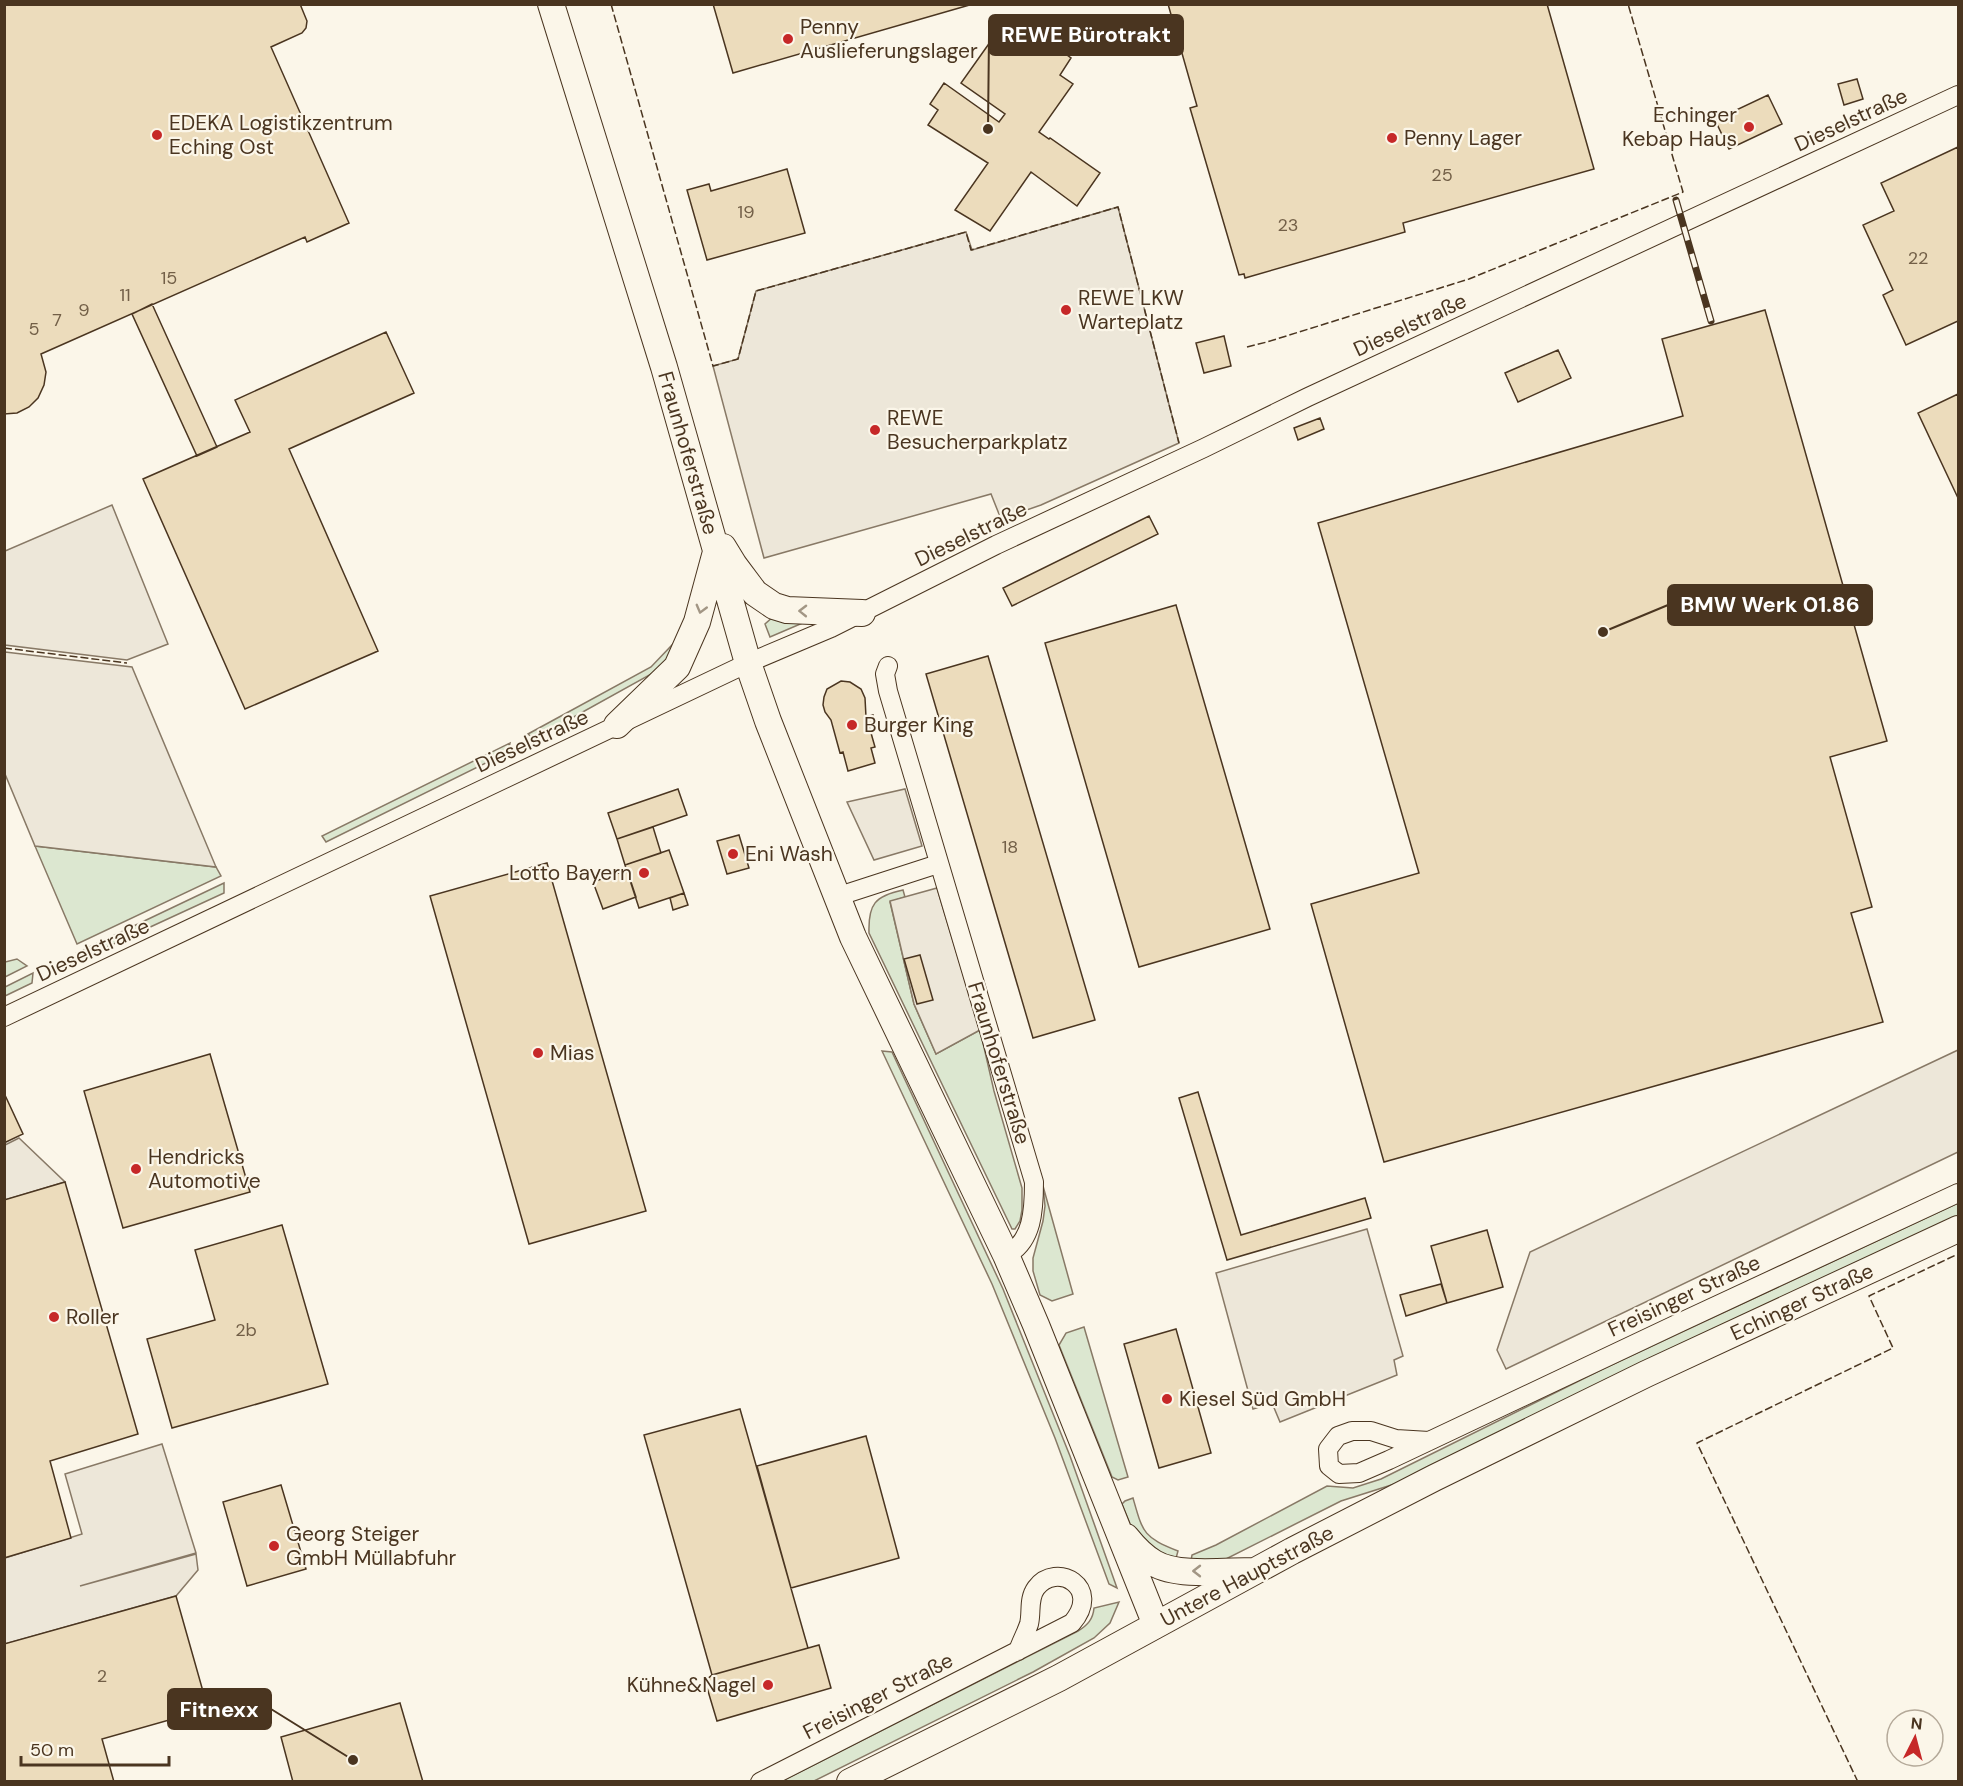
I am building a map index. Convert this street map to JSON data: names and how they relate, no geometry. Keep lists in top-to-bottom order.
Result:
{
  "streets": {
    "main road": ["Fraunhoferstraße", "Echinger Straße", "Untere Hauptstraße"],
    "street": ["Dieselstraße", "Freisinger Straße"]
  },
  "crossings": [
    ["Dieselstraße", "Fraunhoferstraße"],
    ["Fraunhoferstraße", "Untere Hauptstraße"],
    ["Echinger Straße", "Untere Hauptstraße"]
  ],
  "places": [
    "Penny Auslieferungslager",
    "Echinger Kebap Haus",
    "REWE Bürotrakt",
    "EDEKA Logistikzentrum Eching Ost",
    "Penny Lager",
    "REWE LKW Warteplatz",
    "REWE Besucherparkplatz",
    "BMW Werk 01.86",
    "Burger King",
    "Eni Wash",
    "Lotto Bayern",
    "Mias",
    "Hendricks Automotive",
    "Roller",
    "Kiesel Süd GmbH",
    "Georg Steiger GmbH Müllabfuhr",
    "Kühne&Nagel",
    "Fitnexx"
  ],
  "house_numbers": [
    "25",
    "19",
    "23",
    "22",
    "15",
    "11",
    "9",
    "7",
    "5",
    "18",
    "2b",
    "2"
  ],
  "scale_bar": "50 m",
  "north": "top"
}
